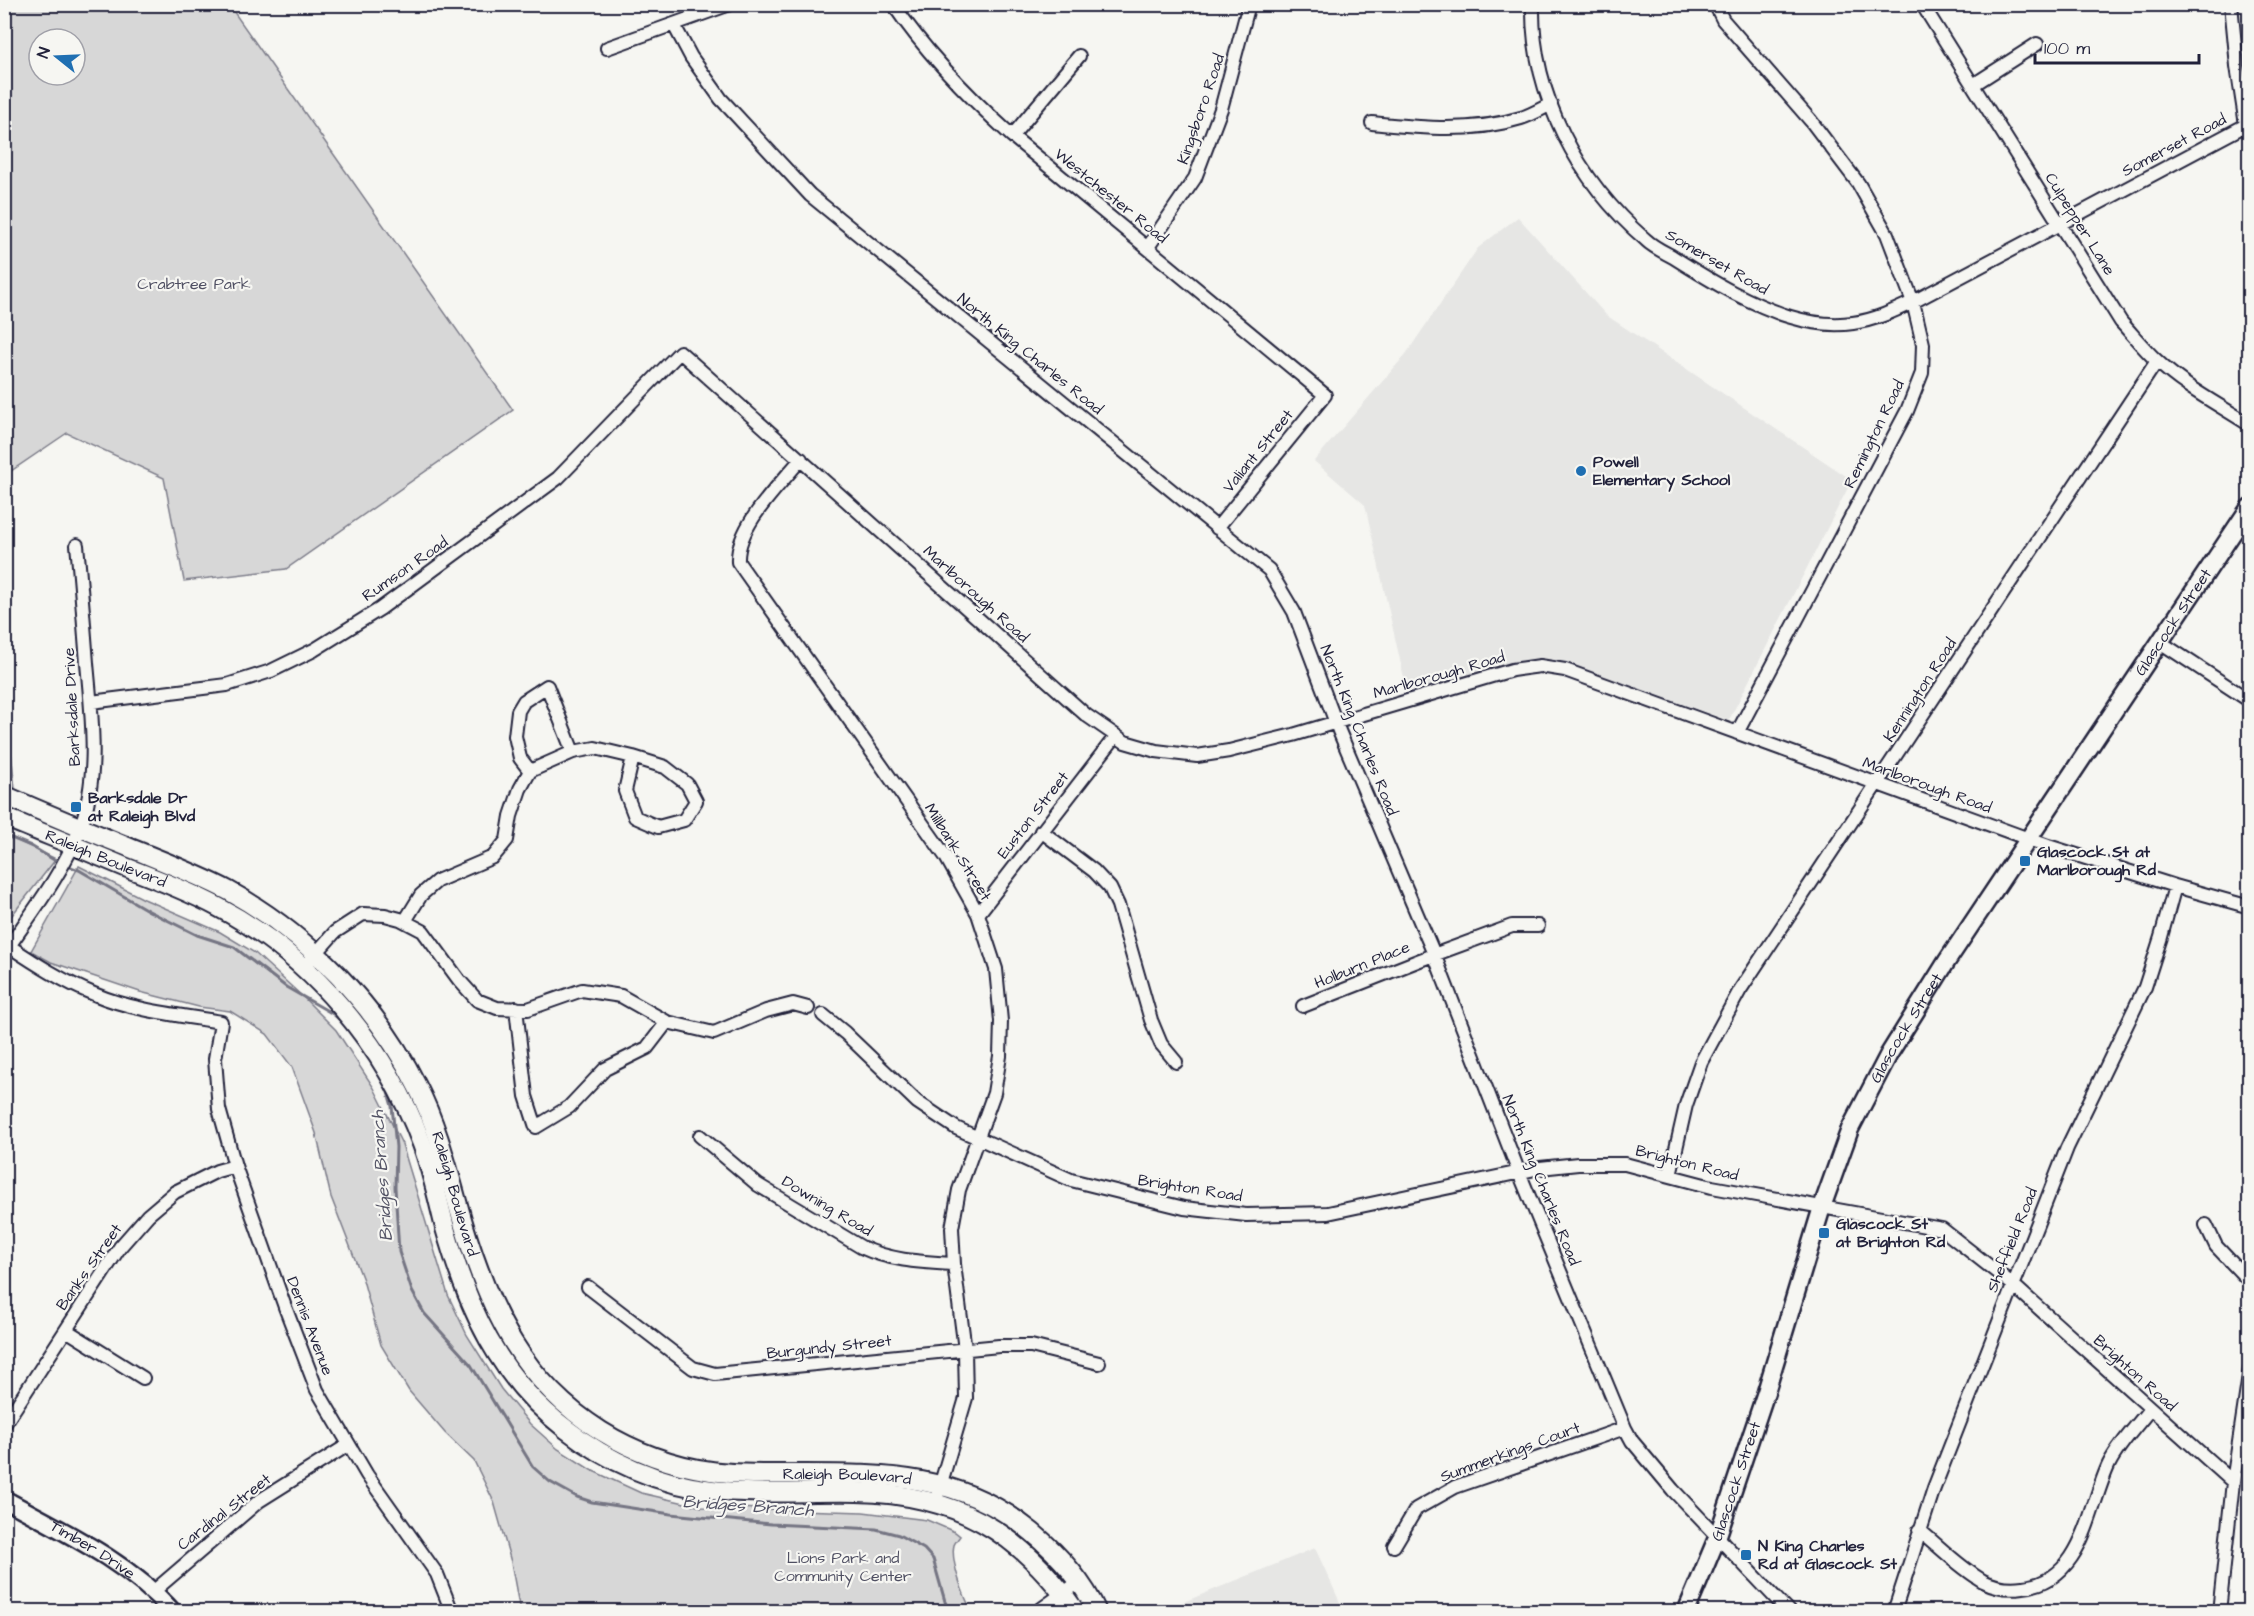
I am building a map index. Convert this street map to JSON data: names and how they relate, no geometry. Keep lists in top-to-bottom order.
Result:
{
  "streets": {
    "main road": ["Raleigh Boulevard"],
    "street": [
      "Kingsboro Road",
      "Somerset Road",
      "Westchester Road",
      "Culpepper Lane",
      "North King Charles Road",
      "Remington Road",
      "Valiant Street",
      "Rumson Road",
      "Marlborough Road",
      "Glascock Street",
      "Kennington Road",
      "Barksdale Drive",
      "Euston Street",
      "Millbank Street",
      "Holburn Place",
      "Brighton Road",
      "Downing Road",
      "Sheffield Road",
      "Banks Street",
      "Dennis Avenue",
      "Burgundy Street",
      "Summerkings Court",
      "Cardinal Street",
      "Timber Drive"
    ]
  },
  "crossings": [
    ["Kingsboro Road", "Westchester Road"],
    ["Somerset Road", "Culpepper Lane"],
    ["Somerset Road", "Remington Road"],
    ["Westchester Road", "Valiant Street"],
    ["Culpepper Lane", "Kennington Road"],
    ["North King Charles Road", "Valiant Street"],
    ["North King Charles Road", "Marlborough Road"],
    ["North King Charles Road", "Glascock Street"],
    ["North King Charles Road", "Holburn Place"],
    ["North King Charles Road", "Brighton Road"],
    ["North King Charles Road", "Summerkings Court"],
    ["Remington Road", "Marlborough Road"],
    ["Rumson Road", "Marlborough Road"],
    ["Rumson Road", "Barksdale Drive"],
    ["Marlborough Road", "Glascock Street"],
    ["Marlborough Road", "Kennington Road"],
    ["Marlborough Road", "Euston Street"],
    ["Marlborough Road", "Millbank Street"],
    ["Marlborough Road", "Sheffield Road"],
    ["Glascock Street", "Brighton Road"],
    ["Kennington Road", "Brighton Road"],
    ["Barksdale Drive", "Raleigh Boulevard"],
    ["Barksdale Drive", "Dennis Avenue"],
    ["Euston Street", "Millbank Street"],
    ["Millbank Street", "Raleigh Boulevard"],
    ["Millbank Street", "Brighton Road"],
    ["Millbank Street", "Downing Road"],
    ["Millbank Street", "Burgundy Street"],
    ["Brighton Road", "Sheffield Road"],
    ["Banks Street", "Dennis Avenue"],
    ["Dennis Avenue", "Cardinal Street"],
    ["Cardinal Street", "Timber Drive"]
  ],
  "water": ["Bridges Branch"],
  "parks": ["Crabtree Park", "Lions Park and Community Center"],
  "places": {
    "other": ["Powell Elementary School"],
    "transit": [
      "Barksdale Dr at Raleigh Blvd",
      "Glascock St at Marlborough Rd",
      "Glascock St at Brighton Rd",
      "N King Charles Rd at Glascock St"
    ]
  },
  "scale_bar": "100 m",
  "north": "left"
}
